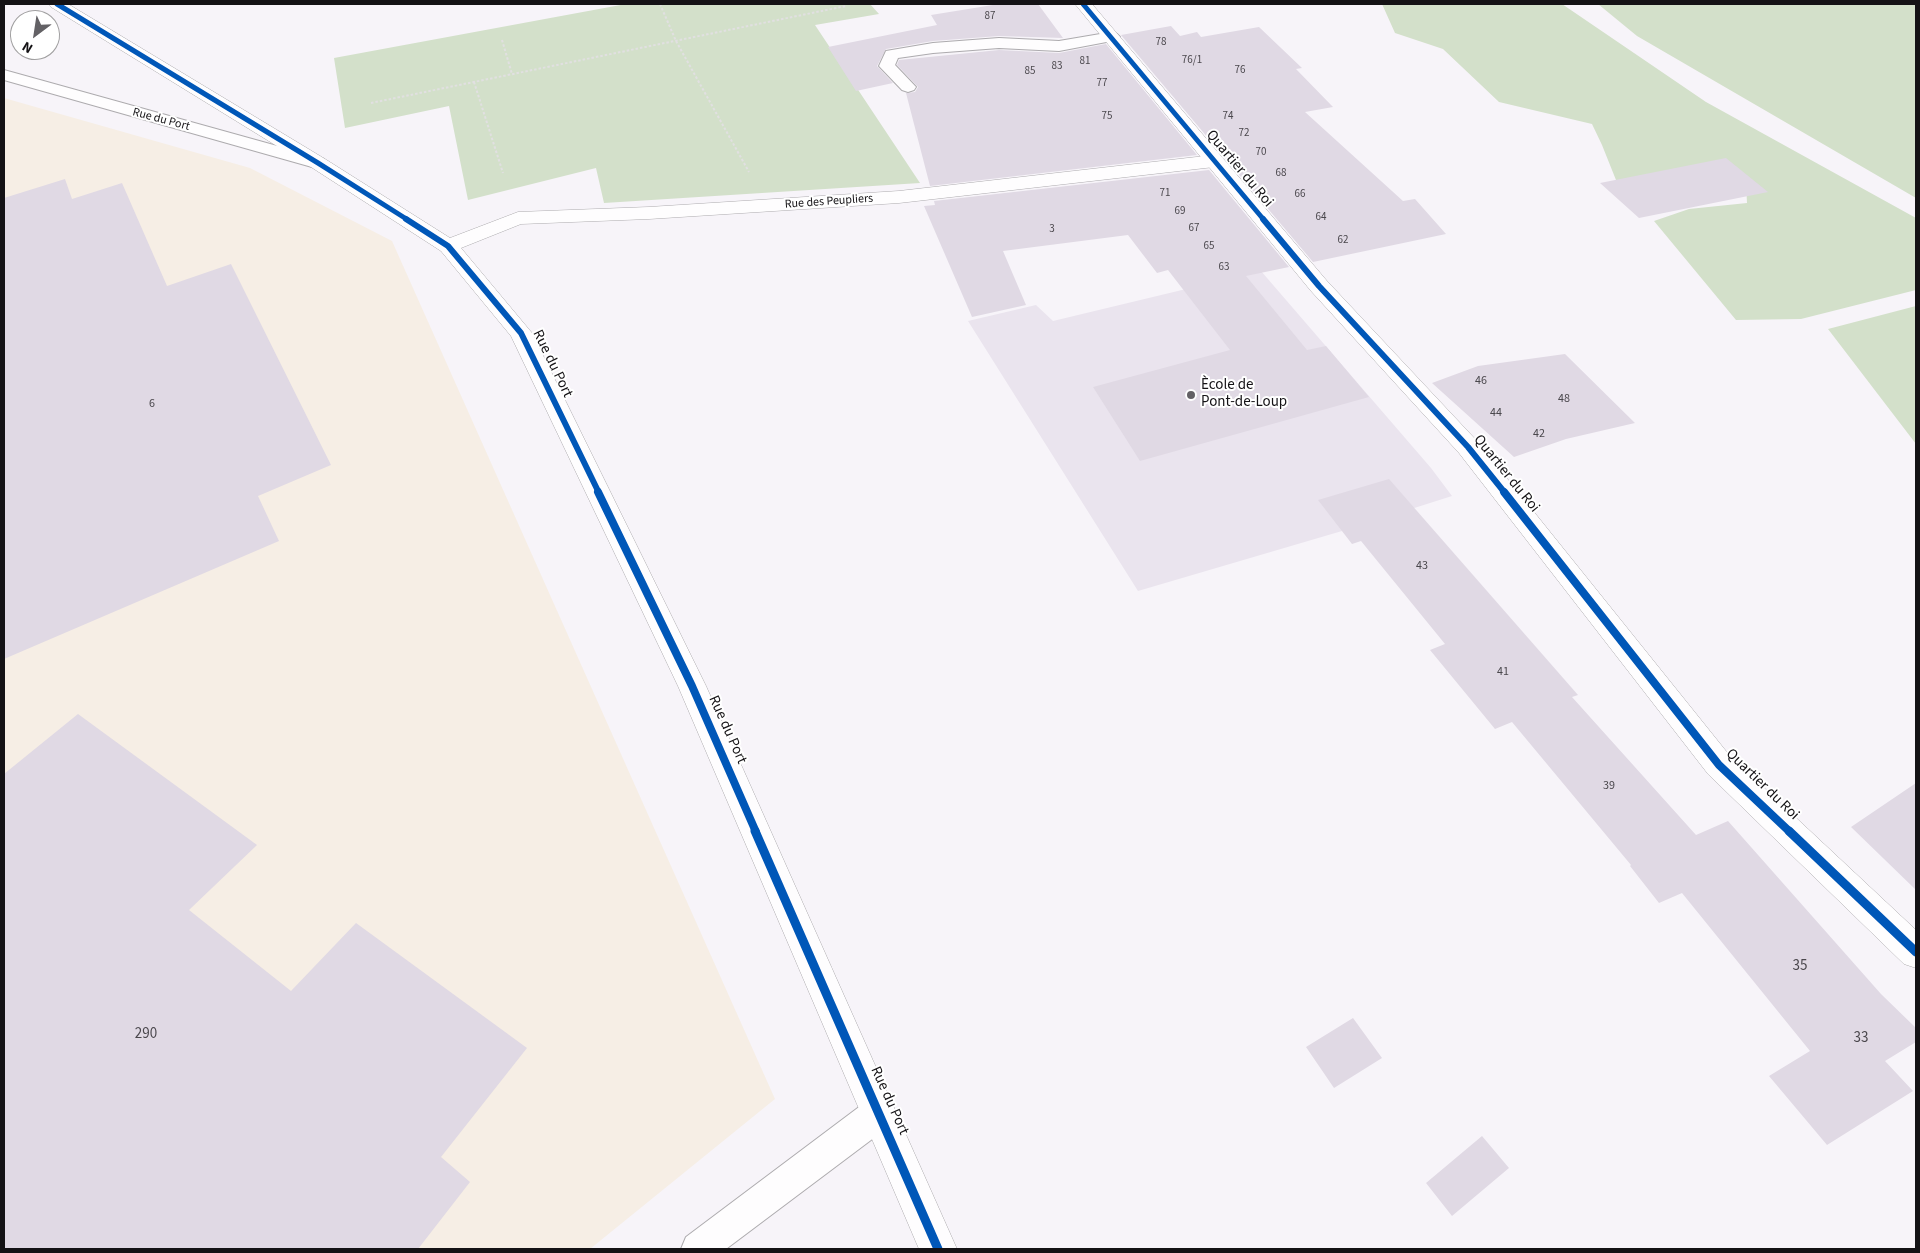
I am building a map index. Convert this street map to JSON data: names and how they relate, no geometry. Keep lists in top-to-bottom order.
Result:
{
  "streets": {
    "street": ["Rue du Port", "Quartier du Roi", "Rue des Peupliers"]
  },
  "crossings": [
    ["Rue du Port", "Rue des Peupliers"],
    ["Quartier du Roi", "Rue des Peupliers"]
  ],
  "places": ["Ècole de Pont-de-Loup"],
  "house_numbers": [
    "87",
    "78",
    "76/1",
    "81",
    "83",
    "76",
    "85",
    "77",
    "75",
    "74",
    "72",
    "70",
    "68",
    "71",
    "66",
    "69",
    "64",
    "67",
    "3",
    "62",
    "65",
    "63",
    "46",
    "48",
    "6",
    "44",
    "42",
    "43",
    "41",
    "39",
    "35",
    "290",
    "33"
  ],
  "north": "bottom left"
}
